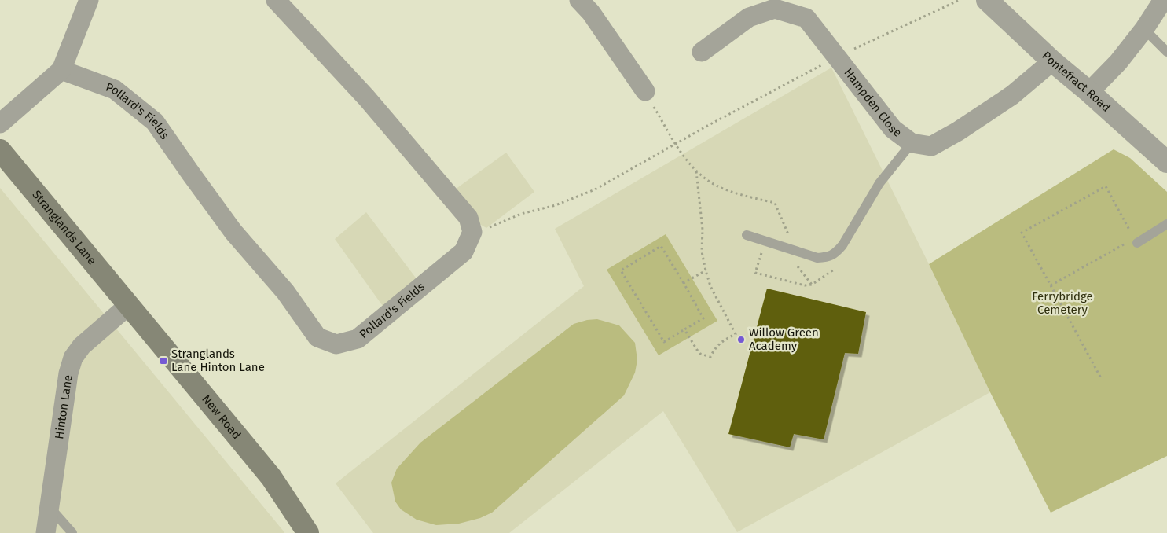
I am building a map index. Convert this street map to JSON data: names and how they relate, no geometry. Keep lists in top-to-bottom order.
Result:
{
  "streets": {
    "main road": ["Stranglands Lane", "New Road"],
    "street": [
      "Pontefract Road",
      "Hampden Close",
      "Pollard's Fields",
      "Hinton Lane"
    ]
  },
  "crossings": [
    ["Pontefract Road", "Hampden Close"],
    ["Stranglands Lane", "Hinton Lane"],
    ["Stranglands Lane", "New Road"],
    ["Hinton Lane", "New Road"]
  ],
  "parks": ["Ferrybridge Cemetery"],
  "places": {
    "other": ["Willow Green Academy"],
    "transit": ["Stranglands Lane Hinton Lane"]
  }
}
